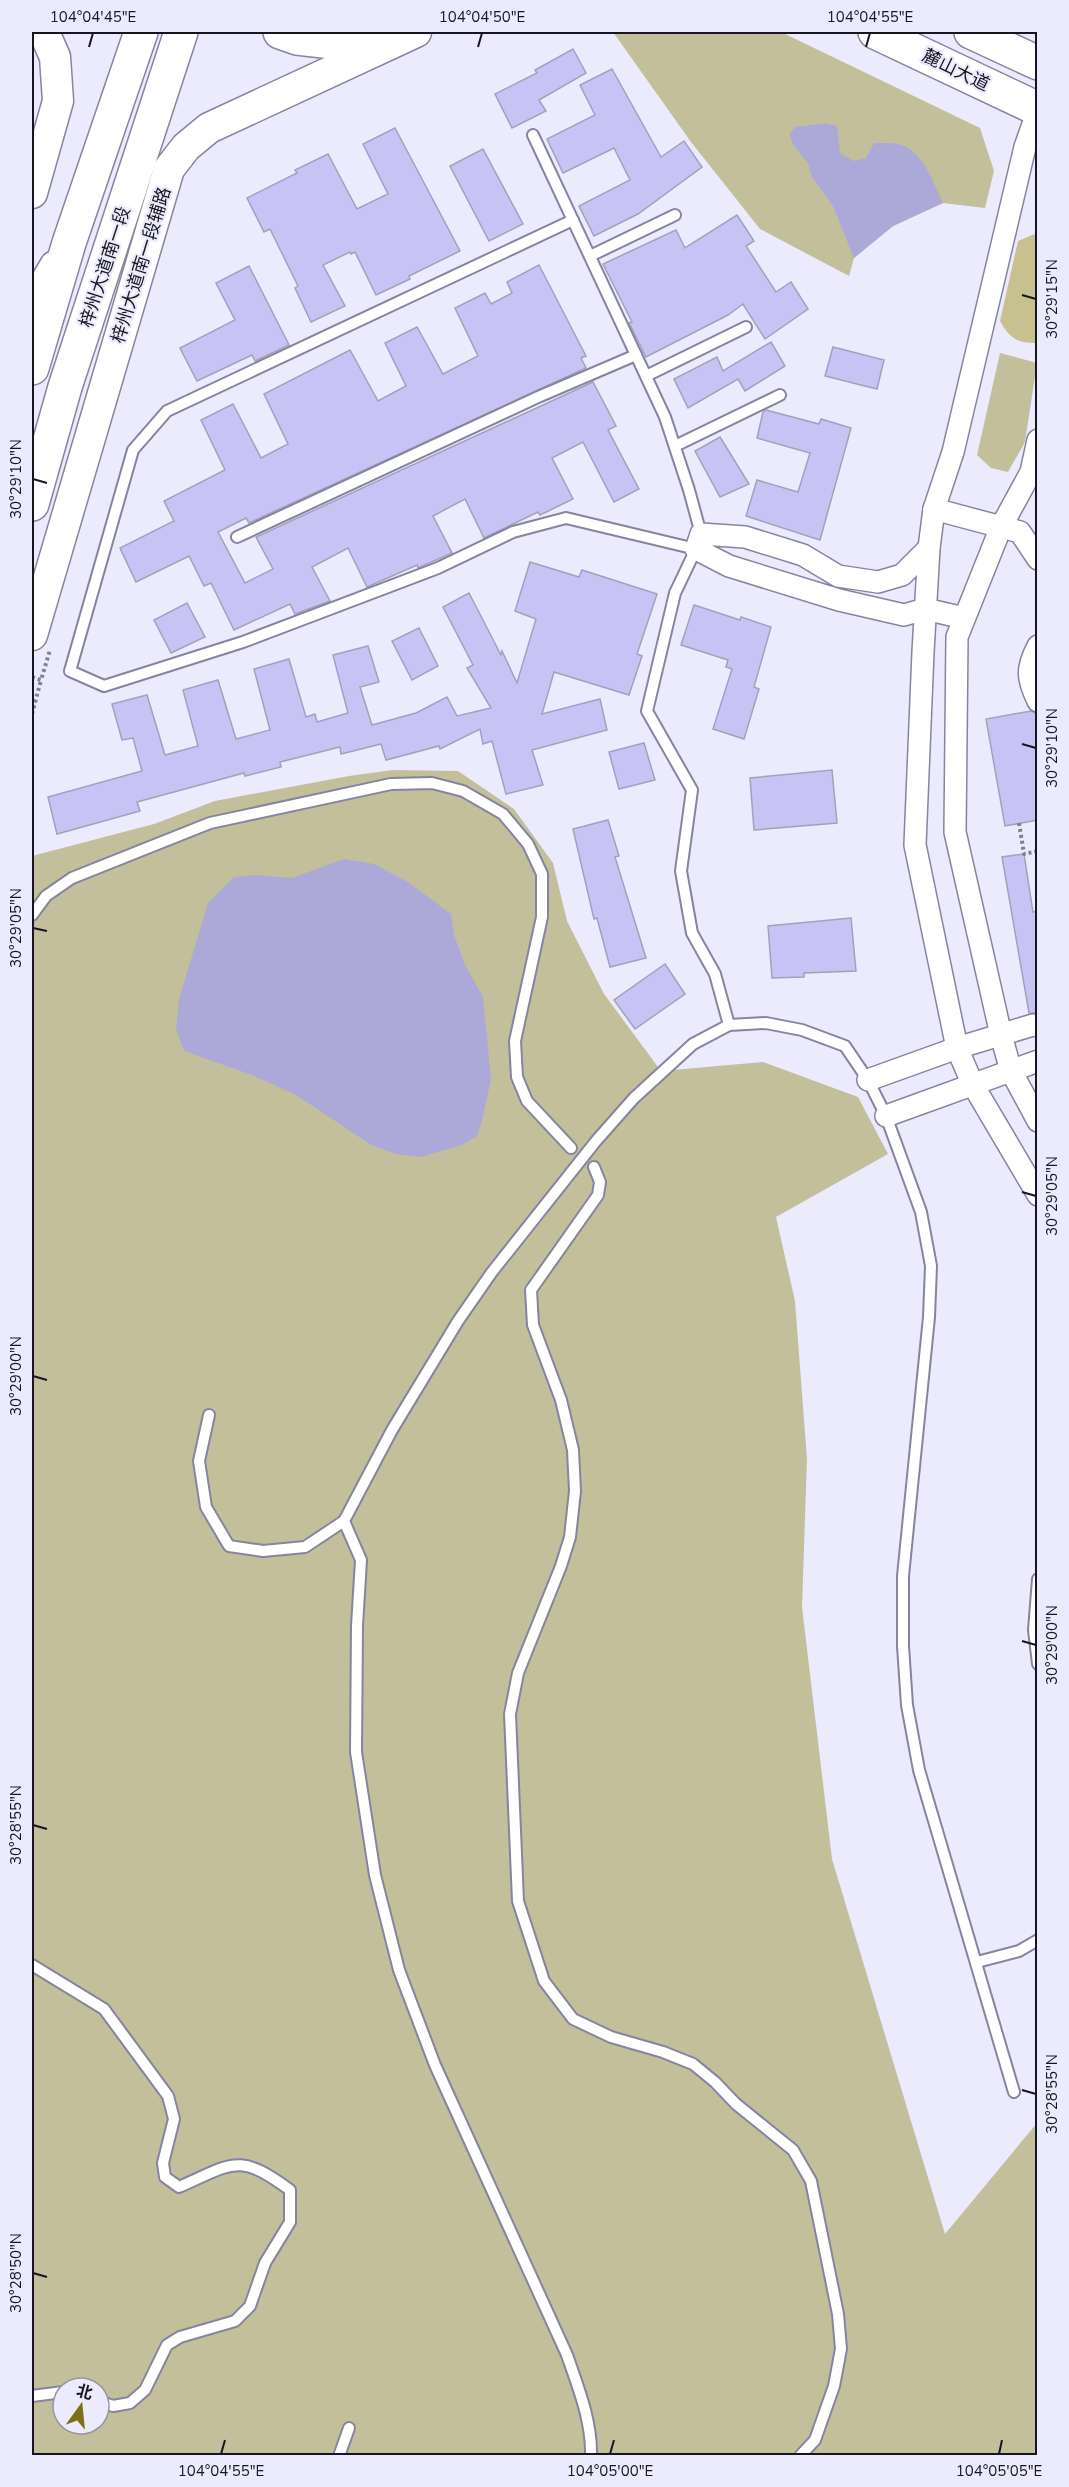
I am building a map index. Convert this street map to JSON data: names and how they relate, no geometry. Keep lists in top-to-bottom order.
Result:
{
  "streets": {
    "main road": ["麓山大道", "梓州大道南一段辅路", "梓州大道南一段"]
  },
  "north": "top",
  "coordinates": [
    "104°04'45\"E",
    "104°04'50\"E",
    "104°04'55\"E",
    "30°29'15\"N",
    "30°29'10\"N",
    "30°29'05\"N",
    "30°29'00\"N",
    "30°28'55\"N",
    "30°28'50\"N",
    "104°05'00\"E",
    "104°05'05\"E"
  ]
}
